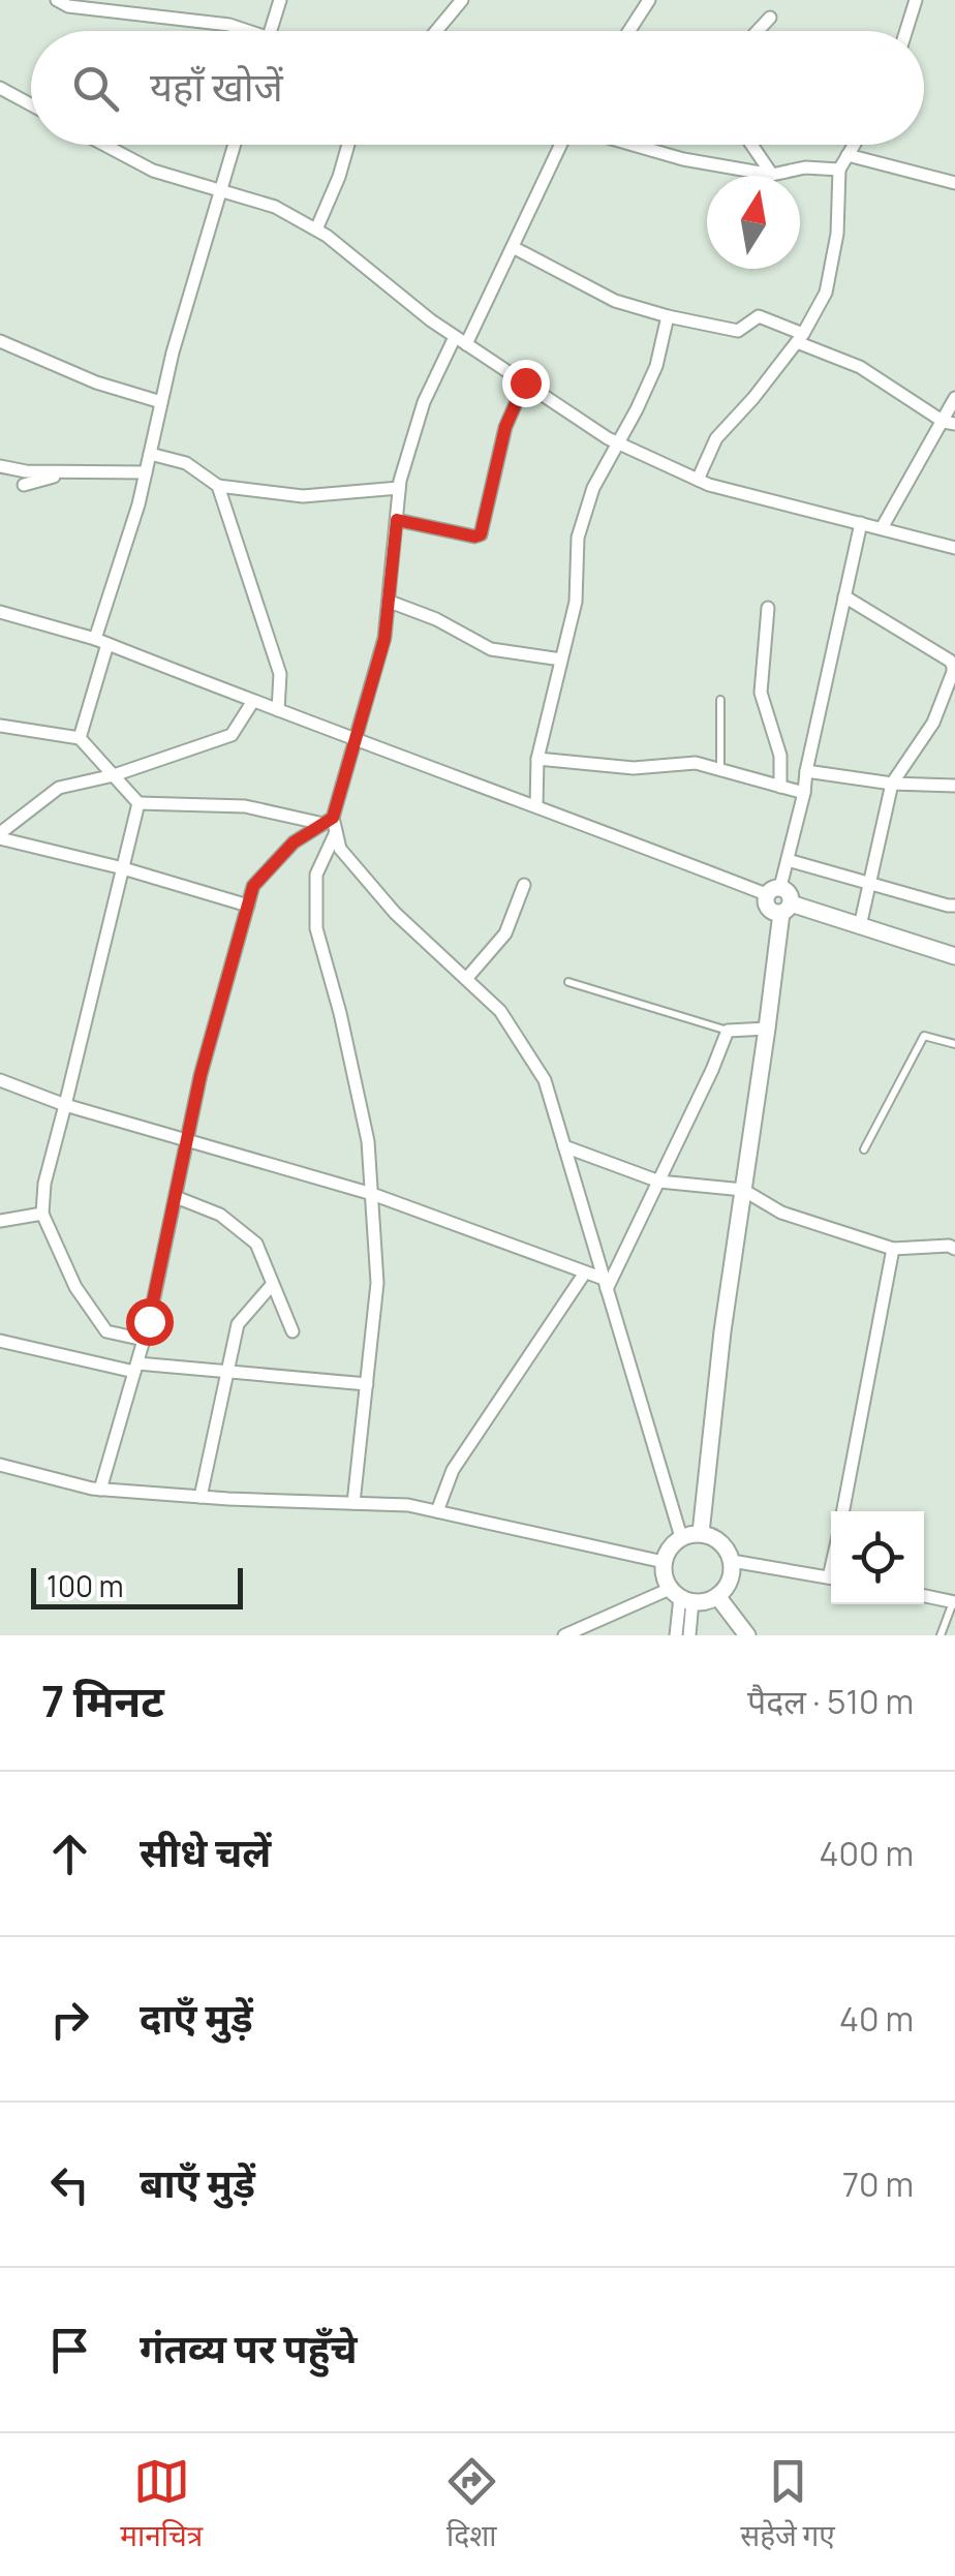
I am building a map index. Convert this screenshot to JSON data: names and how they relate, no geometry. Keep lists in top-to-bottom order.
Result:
{
  "scale_bar": "100 m",
  "north": "top",
  "page": {
    "search": "यहाँ खोजें",
    "scale": "100 m",
    "heading": ["7 मिनट", "पैदल · 510 m"],
    "list": [
      ["सीधे चलें", "400 m"],
      ["दाएँ मुड़ें", "40 m"],
      ["बाएँ मुड़ें", "70 m"],
      "गंतव्य पर पहुँचे"
    ],
    "nav": ["मानचित्र", "दिशा", "सहेजे गए"]
  }
}
